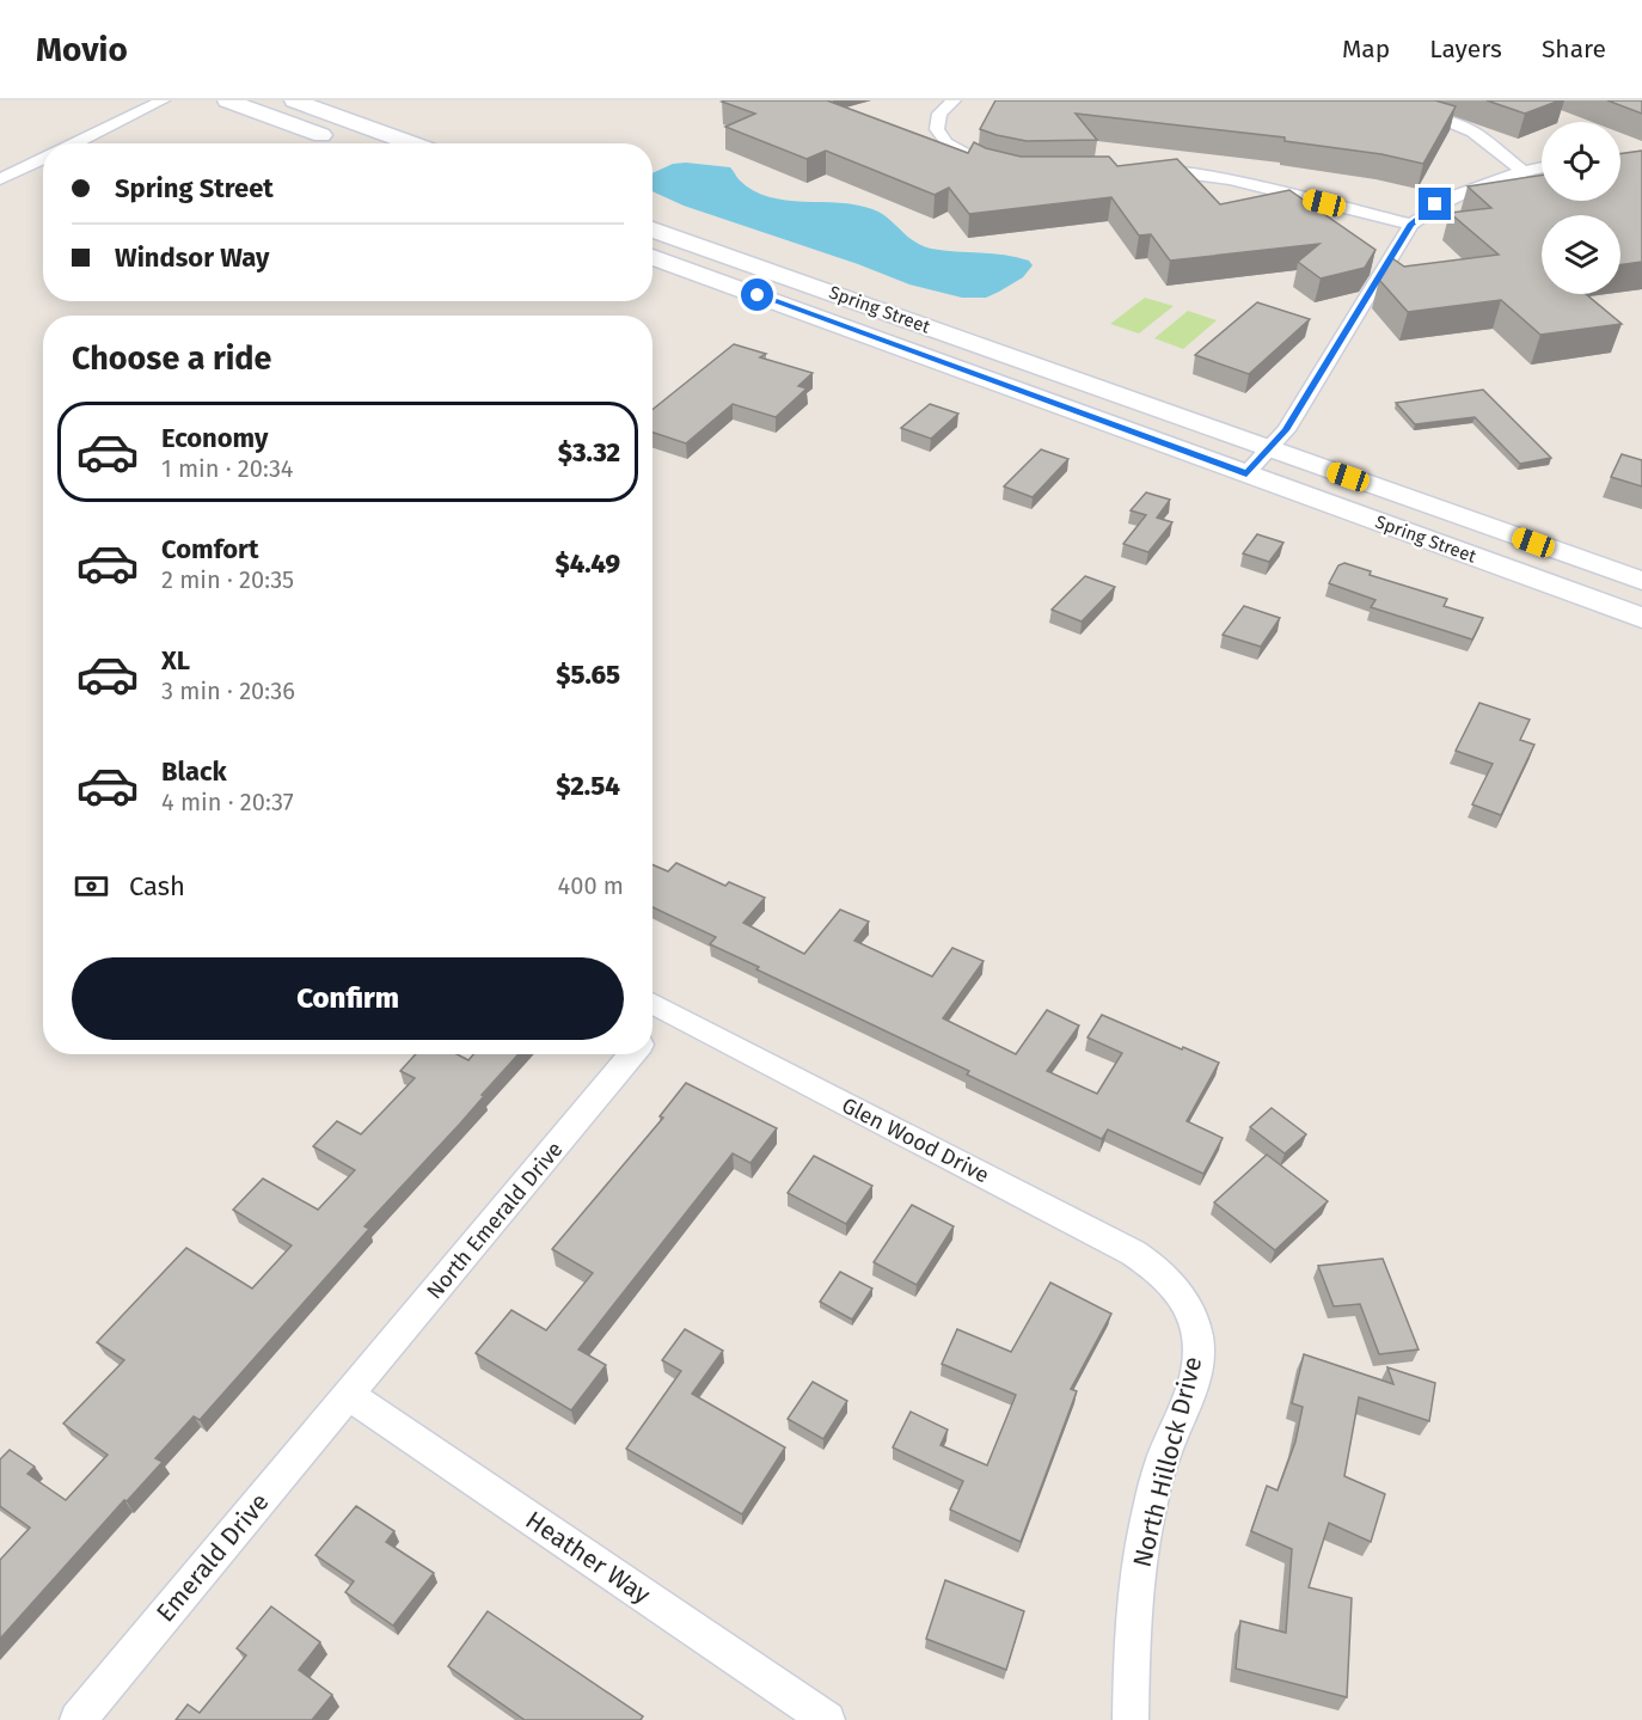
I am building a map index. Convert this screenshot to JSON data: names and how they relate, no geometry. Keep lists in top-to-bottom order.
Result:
{
  "streets": {
    "main road": ["Spring Street"],
    "street": [
      "Glen Wood Drive",
      "North Emerald Drive",
      "North Hillock Drive",
      "Emerald Drive",
      "Heather Way"
    ]
  },
  "crossings": [
    ["Glen Wood Drive", "North Hillock Drive"],
    ["North Emerald Drive", "Emerald Drive"],
    ["North Emerald Drive", "Heather Way"],
    ["Emerald Drive", "Heather Way"]
  ],
  "page": {
    "header": "Movio",
    "nav": ["Map", "Layers", "Share"],
    "banner": ["Spring Street", "Windsor Way"],
    "heading": "Choose a ride",
    "list": [
      {
        "name": "Economy",
        "note": "1 min · 20:34",
        "value": "$3.32"
      },
      {
        "name": "Comfort",
        "note": "2 min · 20:35",
        "value": "$4.49"
      },
      {
        "name": "XL",
        "note": "3 min · 20:36",
        "value": "$5.65"
      },
      {
        "name": "Black",
        "note": "4 min · 20:37",
        "value": "$2.54"
      }
    ],
    "pay": ["Cash", "400 m"],
    "buttons": "Confirm"
  }
}
